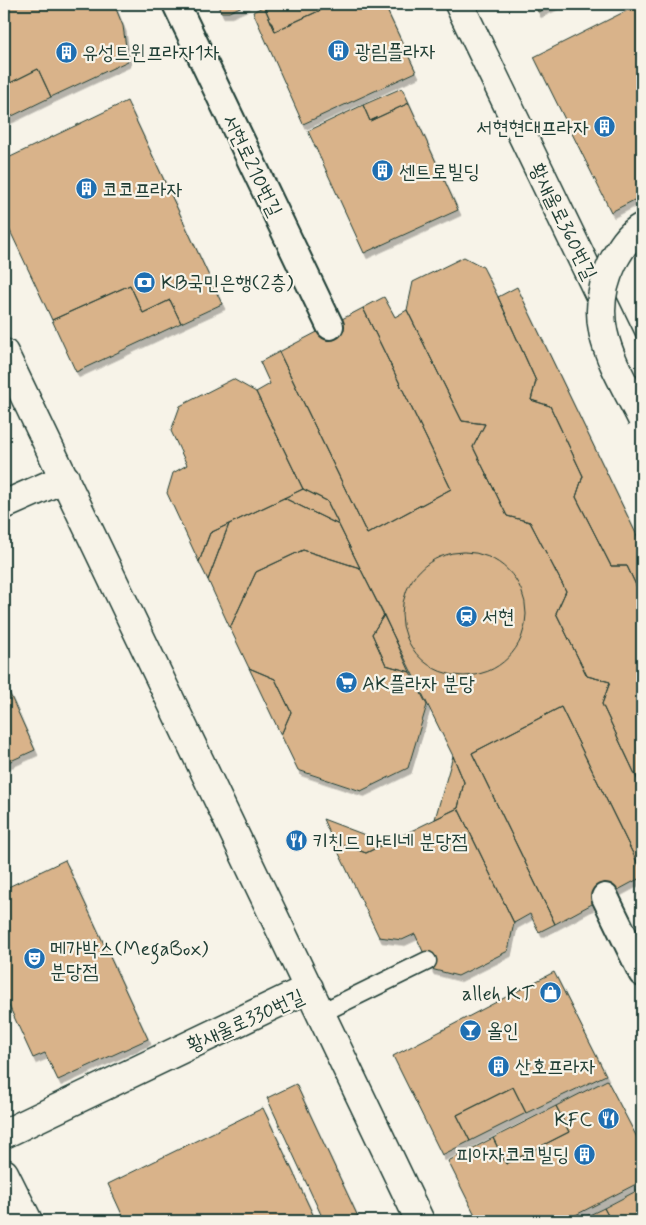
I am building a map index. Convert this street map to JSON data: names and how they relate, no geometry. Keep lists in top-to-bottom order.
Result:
{
  "streets": {
    "street": ["서현로210번길", "황새울로360번길", "황새울로330번길"]
  },
  "places": {
    "building": [
      "광림플라자",
      "유성트윈프라자1차",
      "서현현대프라자",
      "센트로빌딩",
      "코코프라자",
      "산호프라자",
      "피아자코코빌딩"
    ],
    "bank": ["KB국민은행(2층)"],
    "station": ["서현"],
    "supermarket": ["AK플라자 분당"],
    "restaurant": ["키친드 마티네 분당점", "KFC"],
    "theatre": ["메가박스(MegaBox) 분당점"],
    "shop": ["alleh KT"],
    "bar": ["올인"]
  }
}
